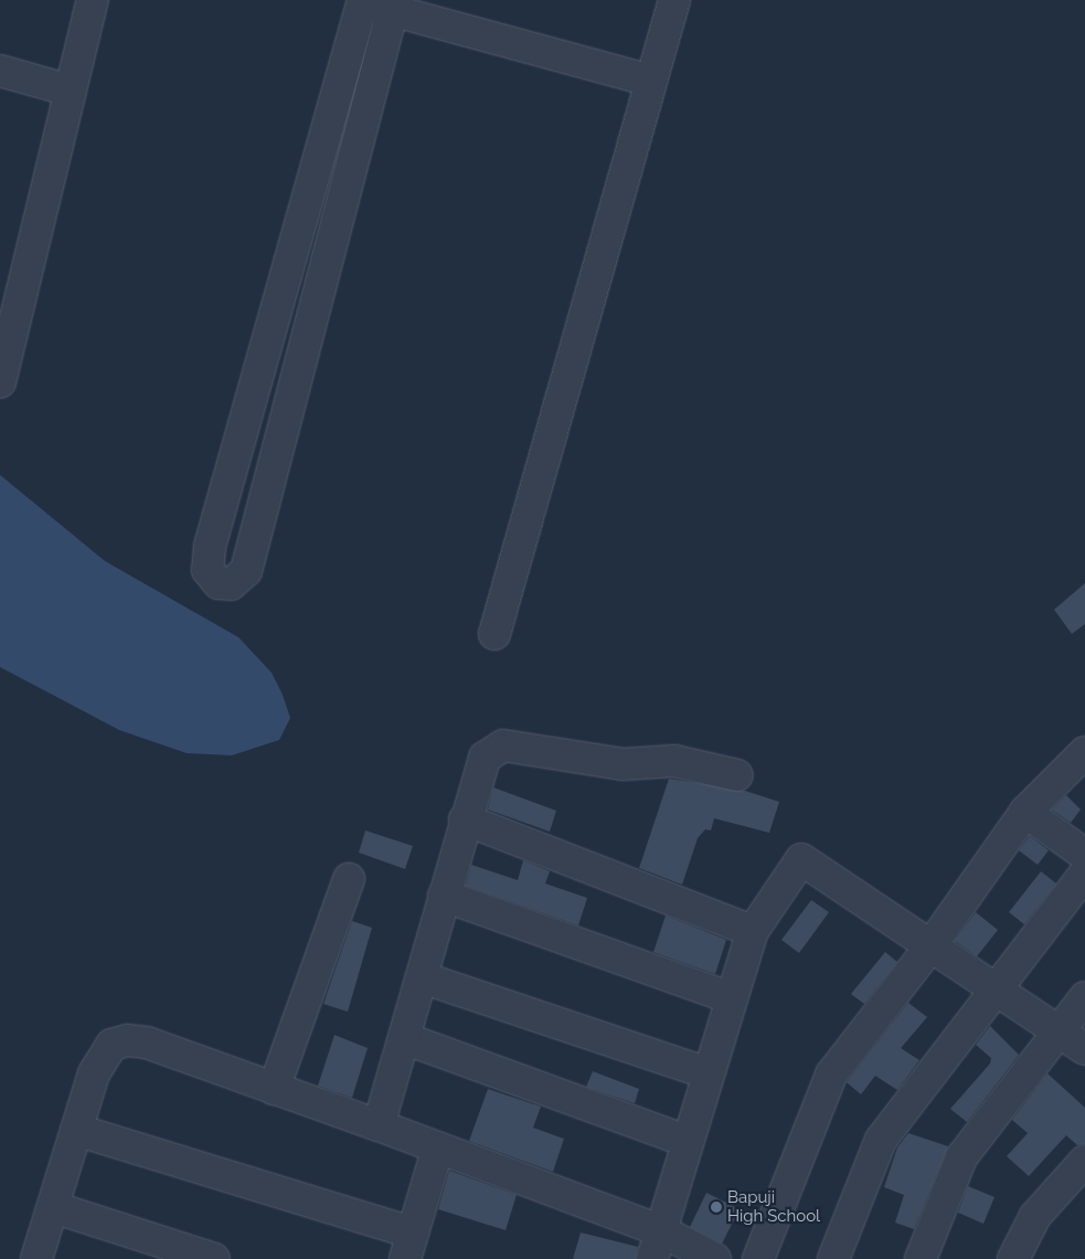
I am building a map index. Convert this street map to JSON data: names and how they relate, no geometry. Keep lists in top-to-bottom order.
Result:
{
  "places": ["Bapuji High School"]
}
